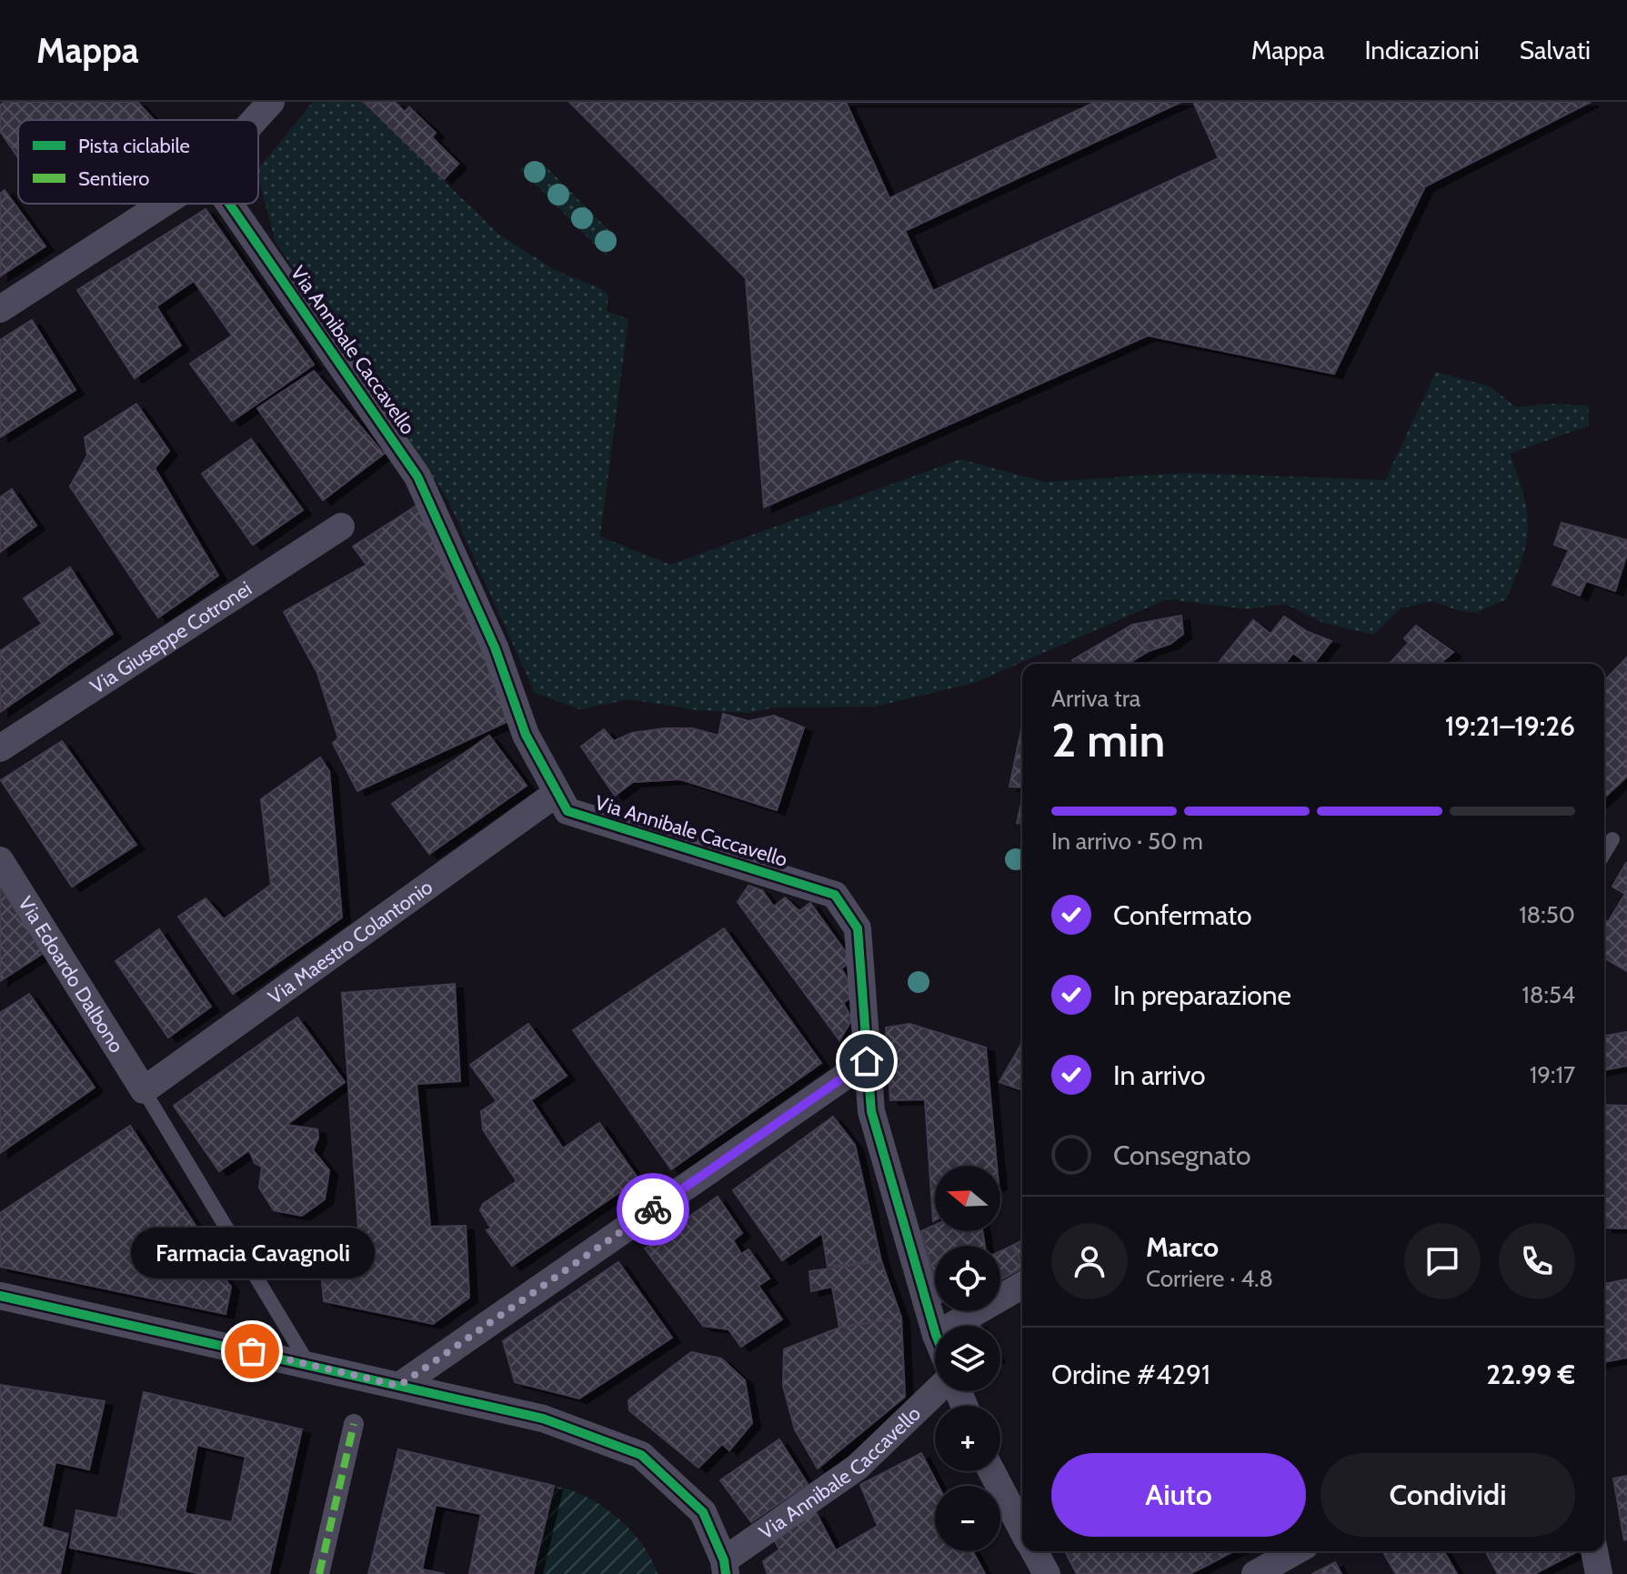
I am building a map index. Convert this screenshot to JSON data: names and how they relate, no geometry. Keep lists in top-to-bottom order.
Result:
{
  "streets": {
    "street": [
      "Via Annibale Caccavello",
      "Via Giuseppe Cotronei",
      "Via Maestro Colantonio",
      "Via Edoardo Dalbono"
    ]
  },
  "crossings": [
    ["Via Annibale Caccavello", "Via Maestro Colantonio"],
    ["Via Maestro Colantonio", "Via Edoardo Dalbono"]
  ],
  "places": ["Farmacia Cavagnoli"],
  "legend": ["Pista ciclabile", "Sentiero"],
  "north": "left",
  "page": {
    "header": "Mappa",
    "nav": ["Mappa", "Indicazioni", "Salvati"],
    "heading": ["2 min", "Arriva tra", "19:21–19:26"],
    "panel": [
      "Marco",
      "Corriere · 4.8",
      "Ordine #4291",
      "22.99 €"
    ],
    "bar": "In arrivo · 50 m",
    "list": [
      ["Confermato", "18:50"],
      ["In preparazione", "18:54"],
      ["In arrivo", "19:17"],
      "Consegnato"
    ],
    "map_buttons": ["+", "−"],
    "bubble": "Farmacia Cavagnoli",
    "buttons": ["Aiuto", "Condividi"]
  }
}
